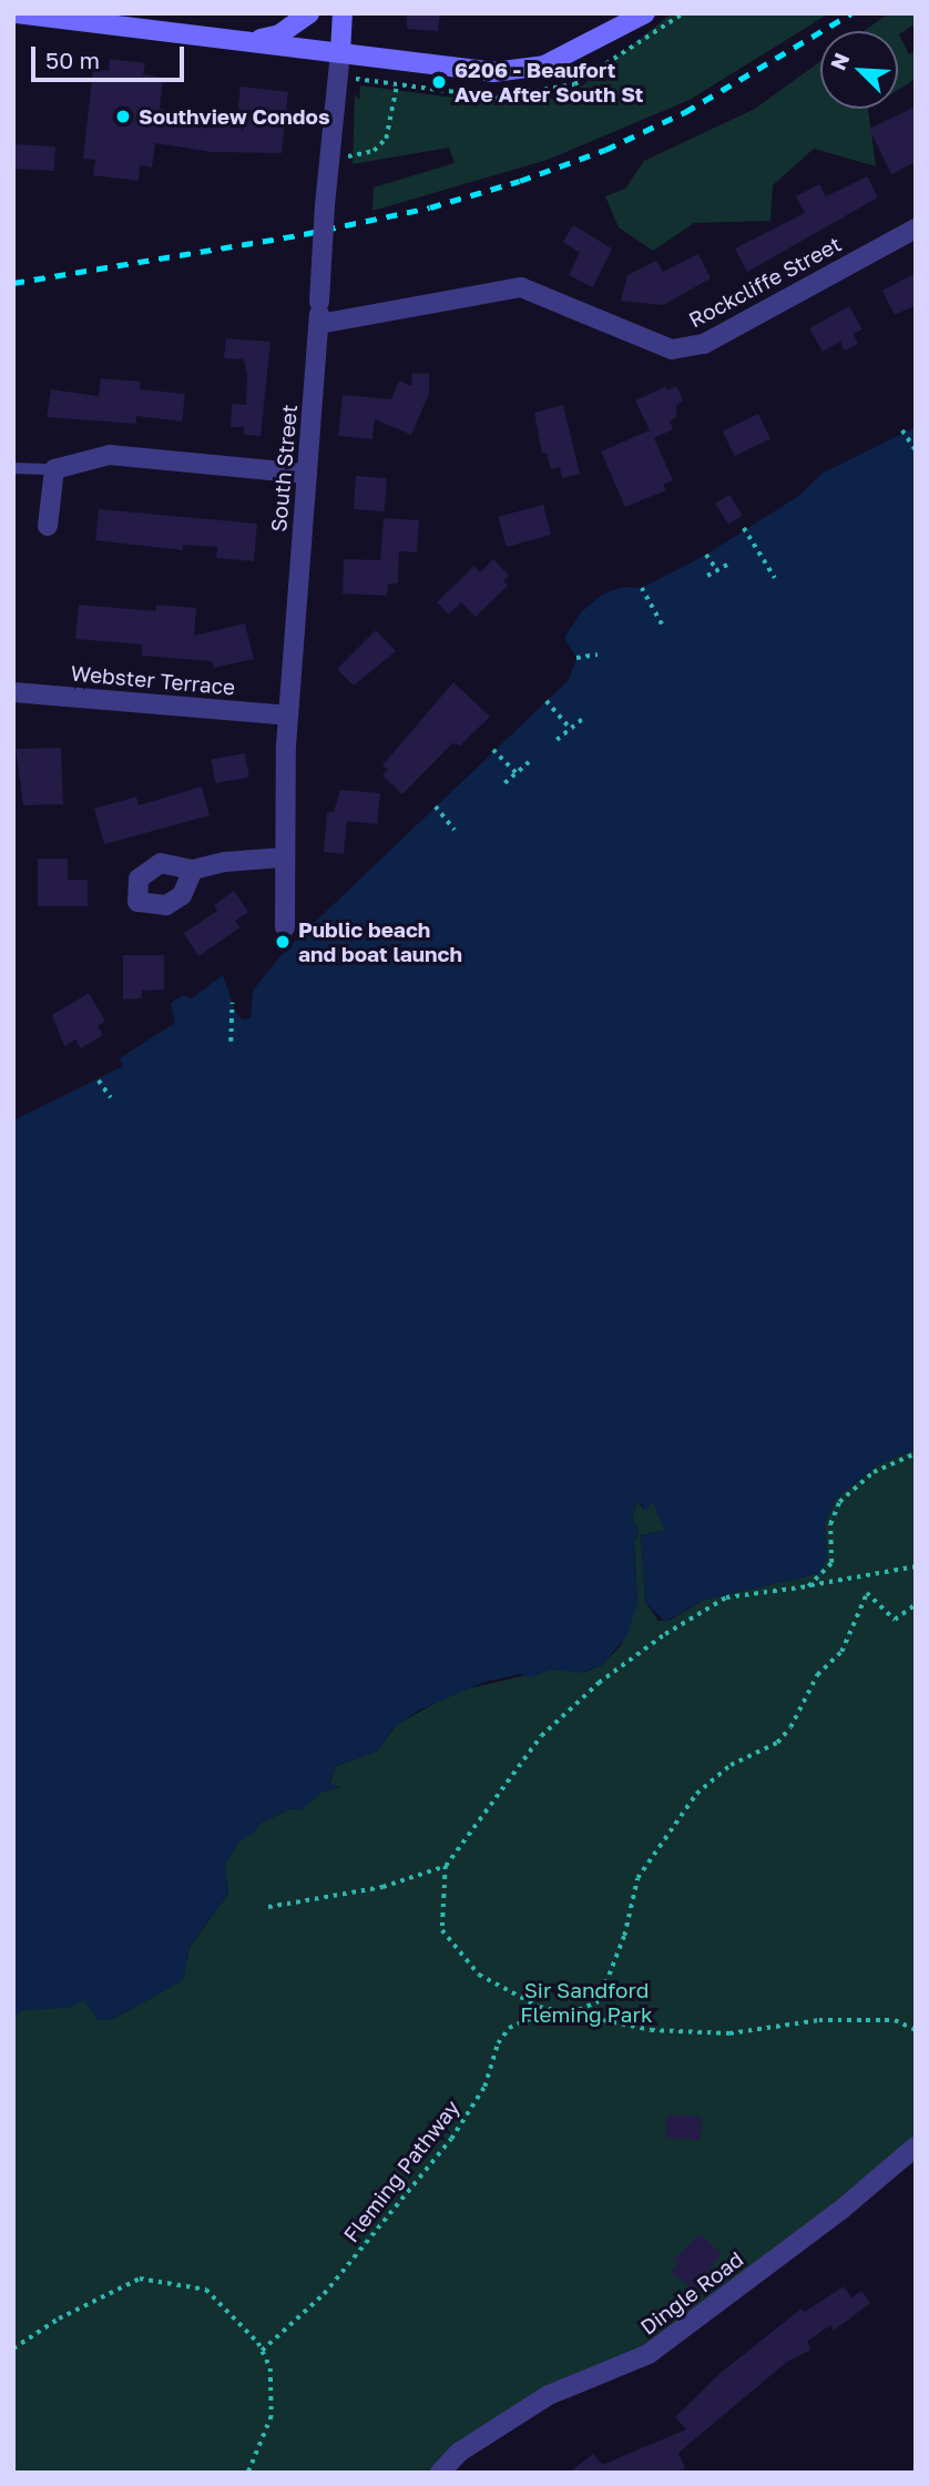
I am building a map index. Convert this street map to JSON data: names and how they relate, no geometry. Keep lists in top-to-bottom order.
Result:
{
  "streets": {
    "main road": ["South Street"],
    "street": ["Rockcliffe Street", "Webster Terrace", "Dingle Road"],
    "path": ["Fleming Pathway"]
  },
  "crossings": [
    ["Rockcliffe Street", "South Street"],
    ["South Street", "Webster Terrace"]
  ],
  "parks": ["Sir Sandford Fleming Park"],
  "places": ["6206 - Beaufort Ave After South St", "Southview Condos", "Public beach and boat launch"],
  "scale_bar": "50 m",
  "north": "top left"
}
